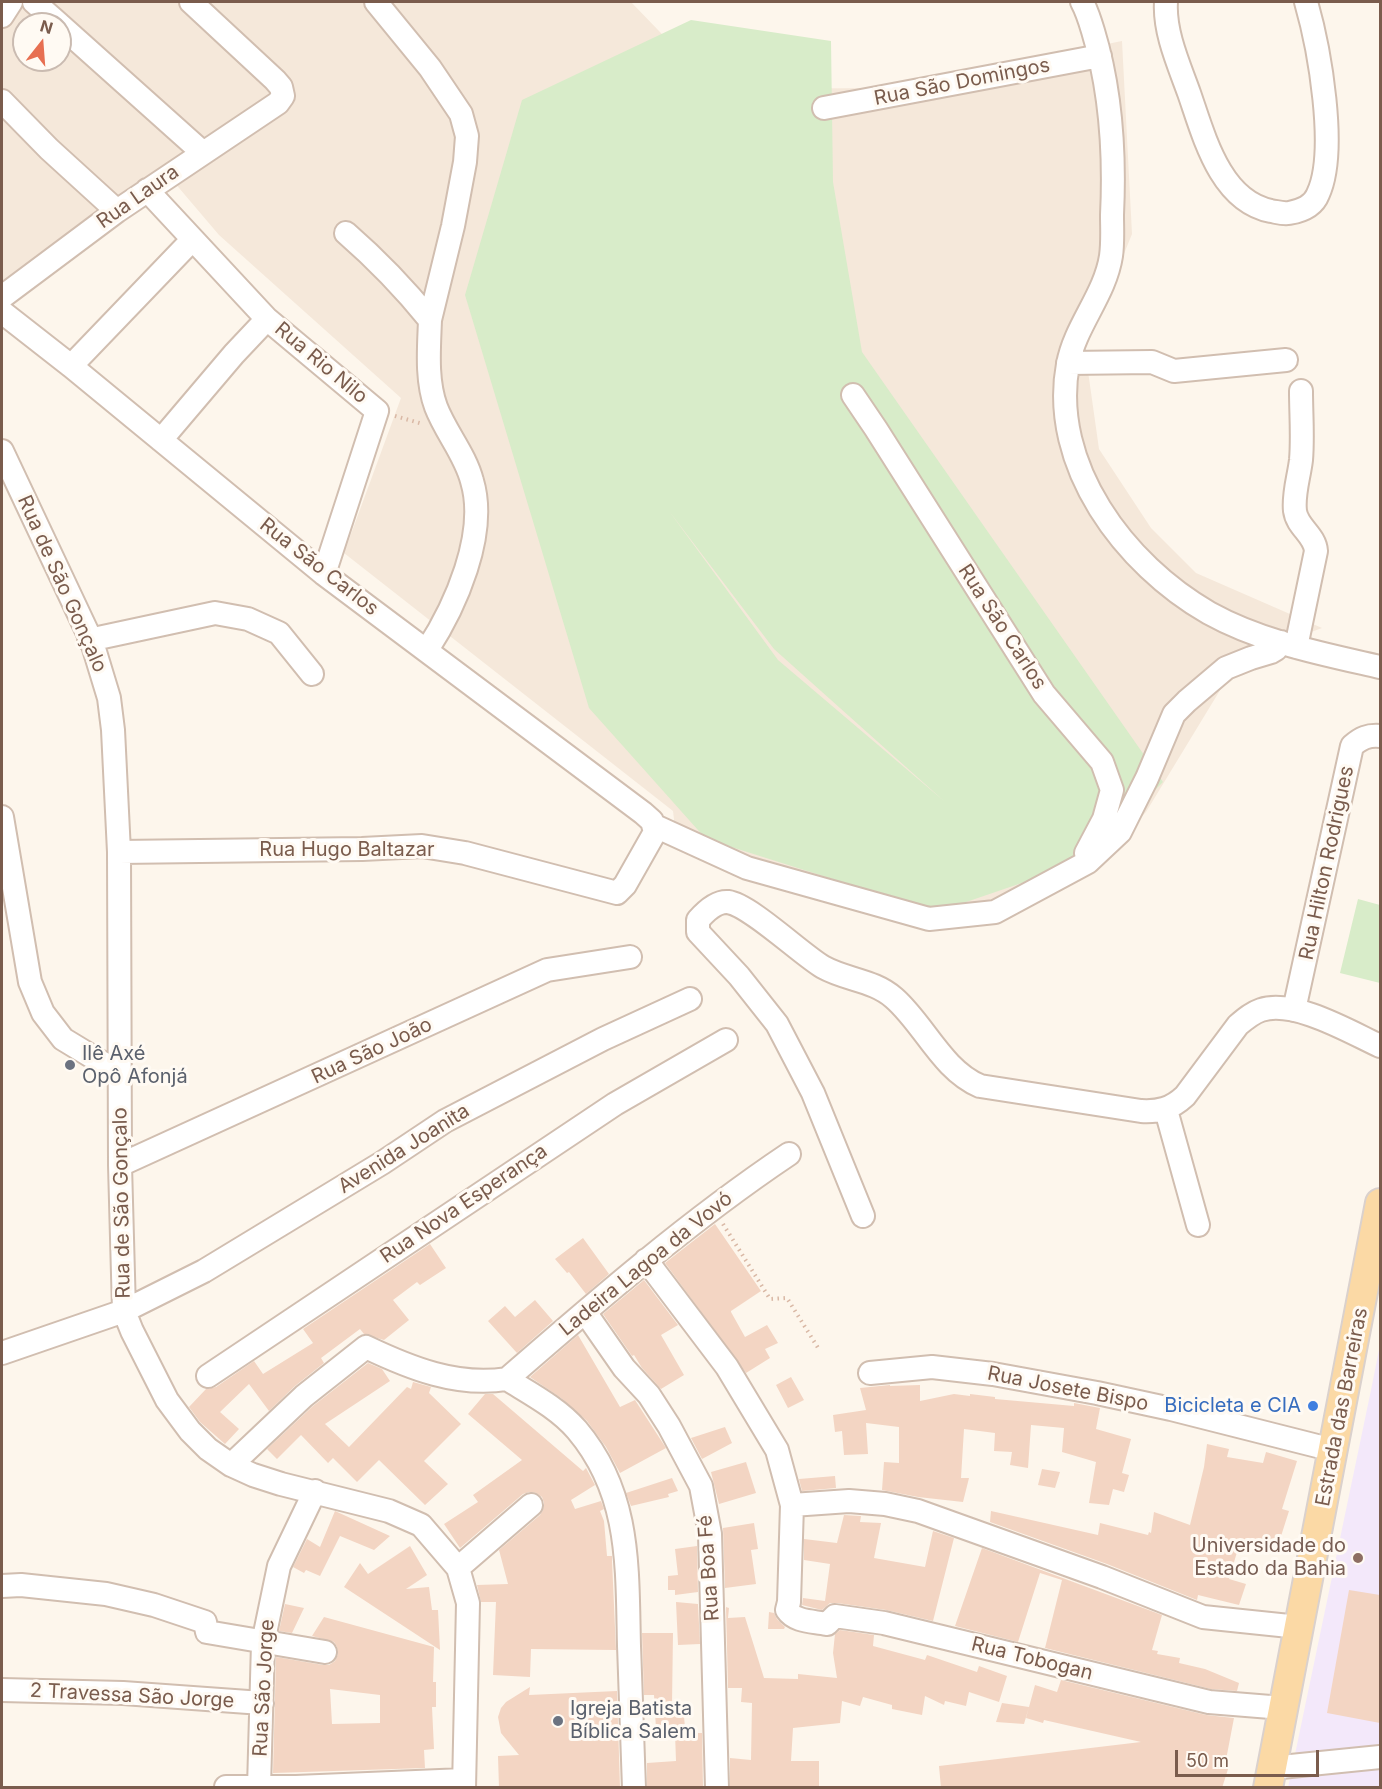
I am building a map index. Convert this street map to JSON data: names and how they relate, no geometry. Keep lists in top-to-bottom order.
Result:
{
  "streets": {
    "main road": ["Estrada das Barreiras"],
    "street": [
      "Rua São Domingos",
      "Rua Laura",
      "Rua Rio Nilo",
      "Rua São Carlos",
      "Rua de São Gonçalo",
      "Rua Hugo Baltazar",
      "Rua Hilton Rodrigues",
      "Rua São João",
      "Avenida Joanita",
      "Rua Nova Esperança",
      "Ladeira Lagoa da Vovó",
      "Rua Josete Bispo",
      "Rua Boa Fé",
      "Rua Tobogan",
      "Rua São Jorge",
      "2 Travessa São Jorge"
    ]
  },
  "crossings": [
    ["Rua Laura", "Rua Rio Nilo"],
    ["Rua Rio Nilo", "Rua São Carlos"],
    ["Rua São Carlos", "Rua Hugo Baltazar"],
    ["Rua de São Gonçalo", "Rua Hugo Baltazar"],
    ["Rua de São Gonçalo", "Rua São João"],
    ["Rua de São Gonçalo", "Avenida Joanita"],
    ["Rua de São Gonçalo", "Rua São Jorge"],
    ["Ladeira Lagoa da Vovó", "Rua Boa Fé"],
    ["Rua Josete Bispo", "Estrada das Barreiras"],
    ["Estrada das Barreiras", "Rua Tobogan"],
    ["Rua São Jorge", "2 Travessa São Jorge"]
  ],
  "places": [
    "Ilê Axé Opô Afonjá",
    "Bicicleta e CIA",
    "Universidade do Estado da Bahia",
    "Igreja Batista Bíblica Salem"
  ],
  "scale_bar": "50 m",
  "north": "top"
}
